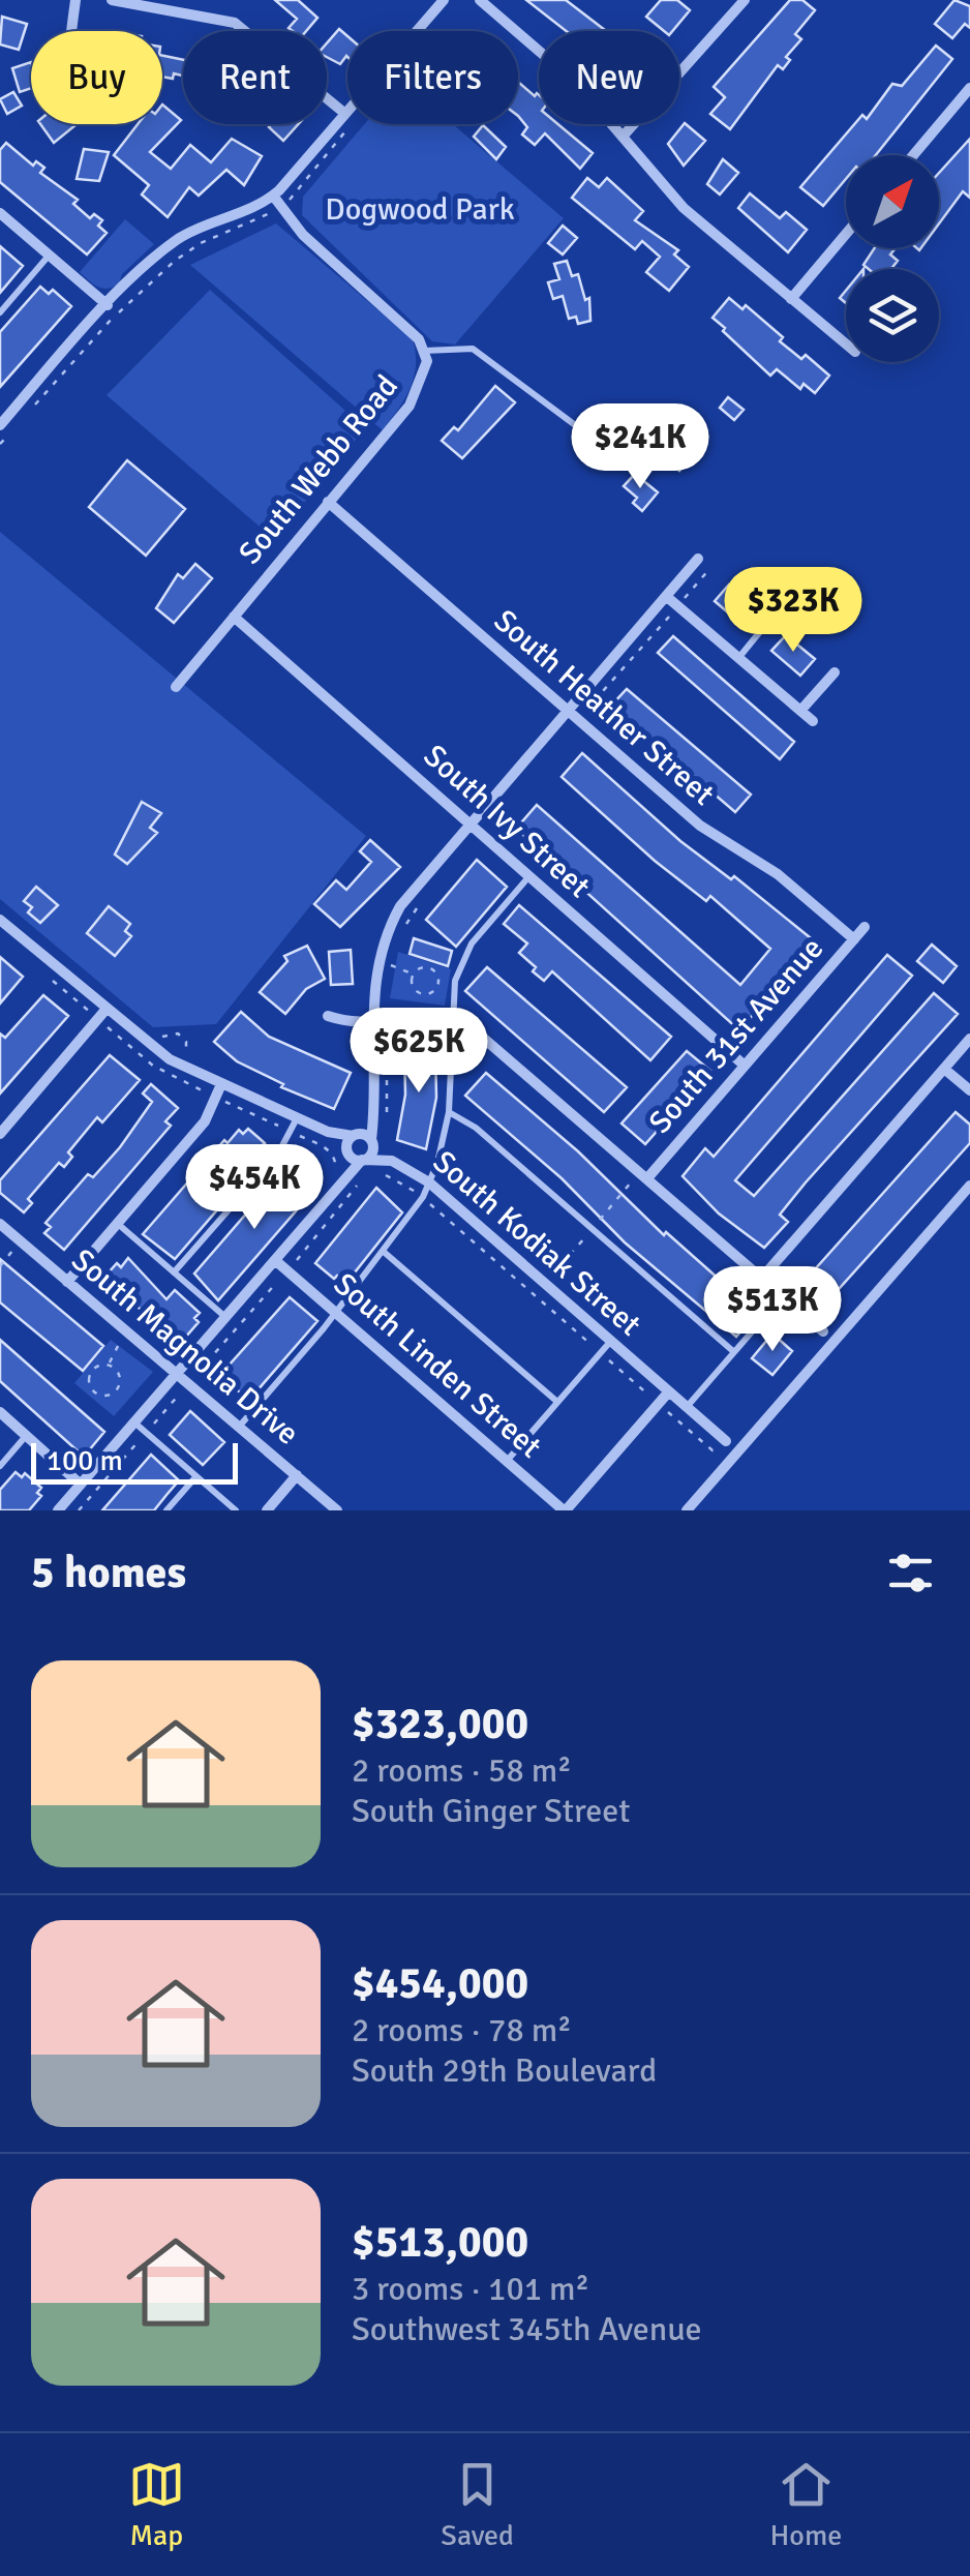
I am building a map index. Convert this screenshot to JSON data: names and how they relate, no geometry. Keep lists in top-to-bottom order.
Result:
{
  "streets": {
    "street": [
      "South Webb Road",
      "South Heather Street",
      "South Ivy Street",
      "South 31st Avenue",
      "South Kodiak Street",
      "South Magnolia Drive",
      "South Linden Street"
    ]
  },
  "crossings": [
    ["South Webb Road", "South Heather Street"],
    ["South Webb Road", "South Ivy Street"],
    ["South Heather Street", "South 31st Avenue"],
    ["South Ivy Street", "South 31st Avenue"]
  ],
  "parks": ["Dogwood Park"],
  "scale_bar": "100 m",
  "north": "top right",
  "page": {
    "chip": [
      "Buy",
      "Rent",
      "Filters",
      "New"
    ],
    "price": [
      "$241K",
      "$323K",
      "$625K",
      "$454K",
      "$513K"
    ],
    "scale": "100 m",
    "heading": "5 homes",
    "list": [
      {
        "name": "$323,000",
        "note": "2 rooms · 58 m² · South Ginger Street"
      },
      {
        "name": "$454,000",
        "note": "2 rooms · 78 m² · South 29th Boulevard"
      },
      {
        "name": "$513,000",
        "note": "3 rooms · 101 m² · Southwest 345th Avenue"
      }
    ],
    "tabs": ["Map", "Saved", "Home"]
  }
}
